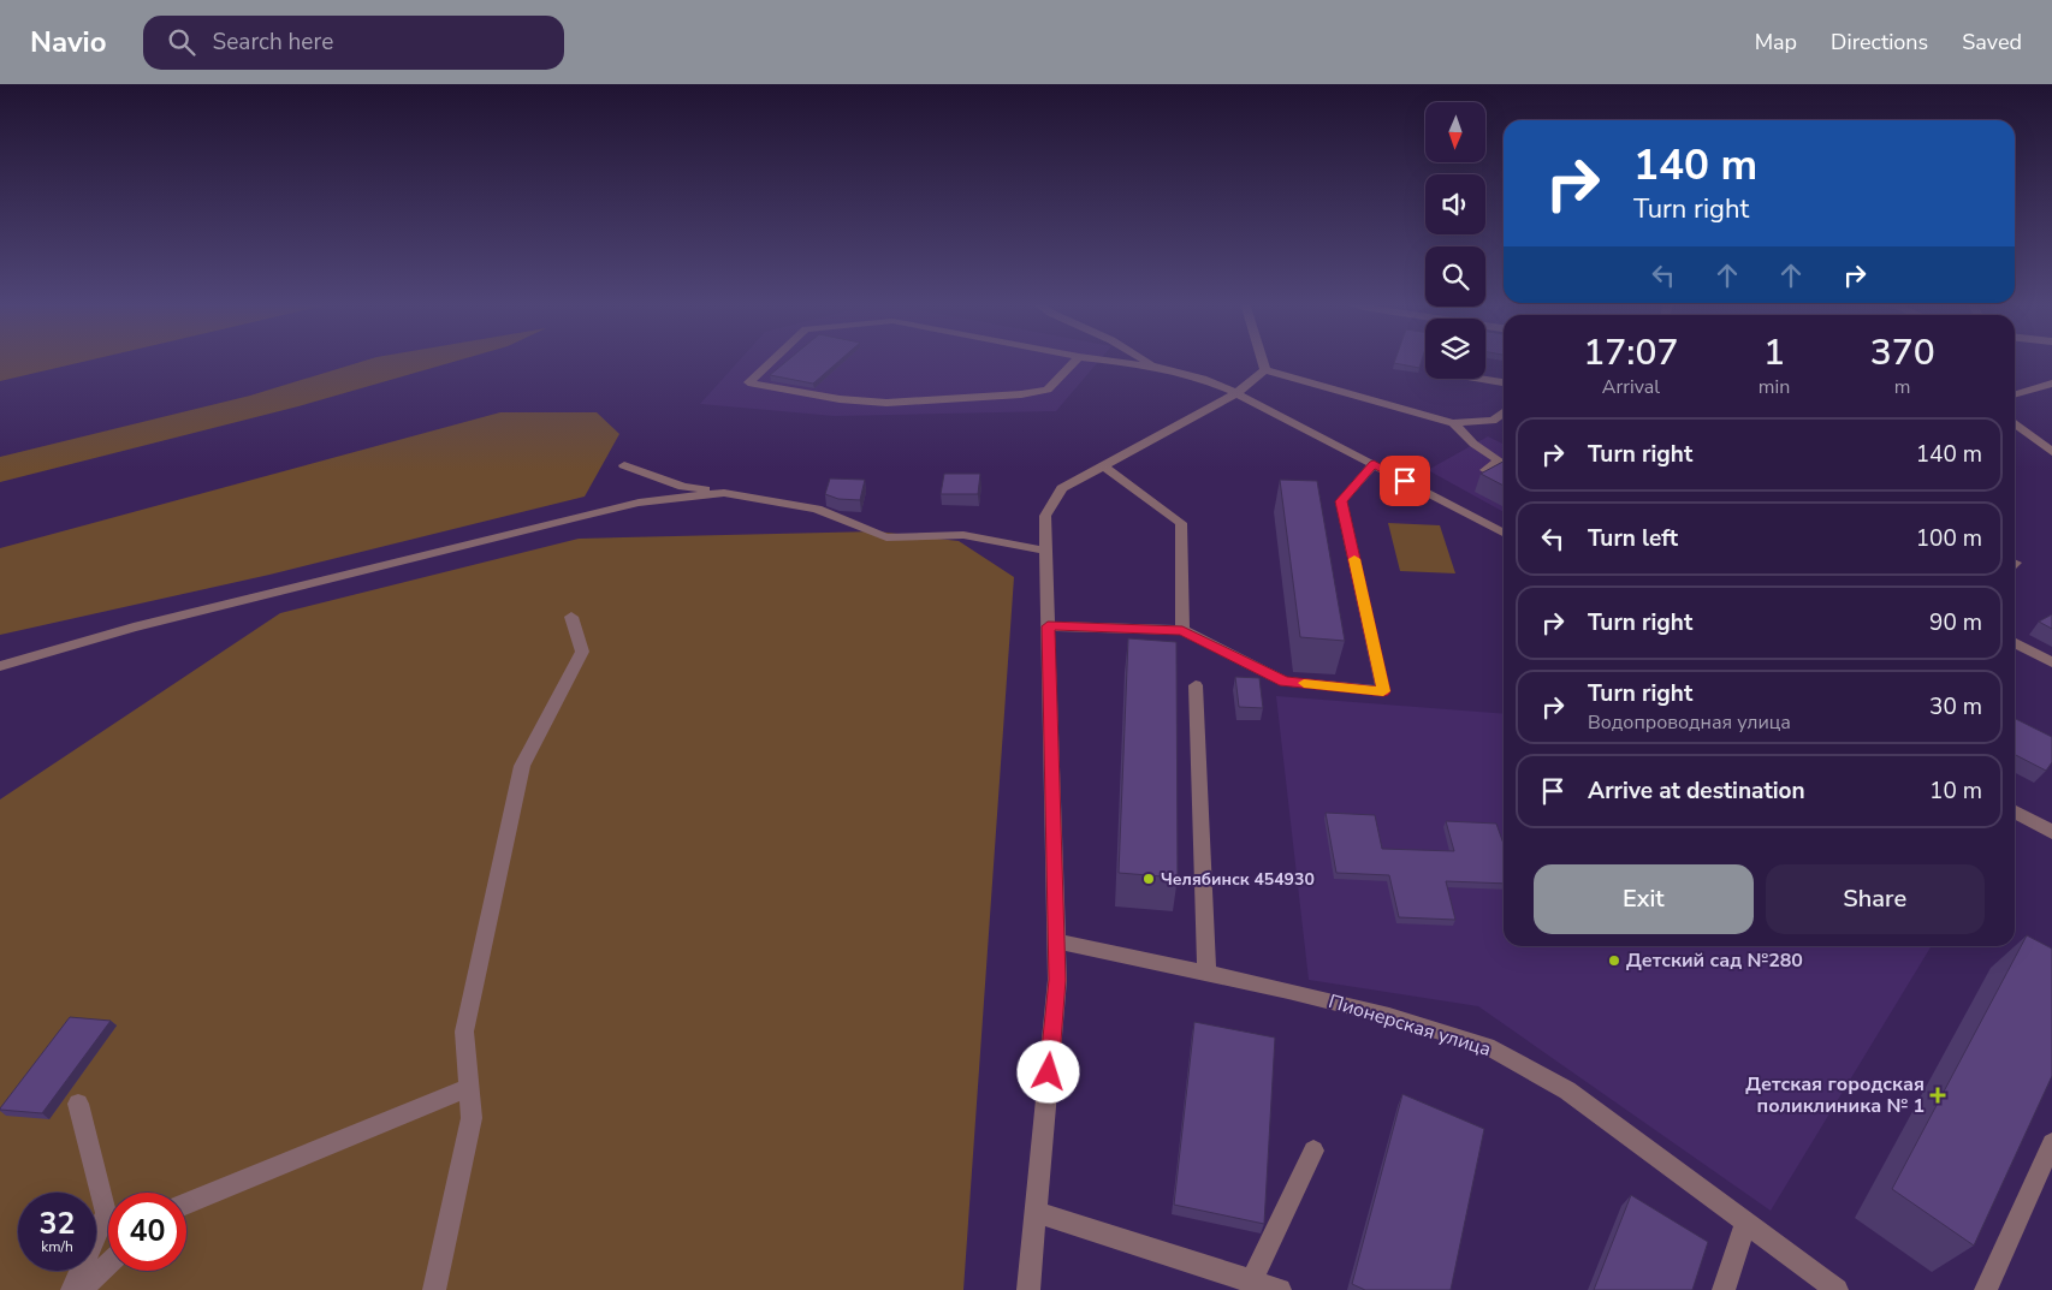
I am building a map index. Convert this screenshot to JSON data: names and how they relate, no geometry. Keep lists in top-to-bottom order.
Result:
{
  "streets": {
    "street": ["Пионерская улица"]
  },
  "places": {
    "other": ["Челябинск 454930", "Детский сад №280"],
    "health": ["Детская городская поликлиника № 1"]
  },
  "north": "bottom",
  "page": {
    "header": "Navio",
    "search": "Search here",
    "nav": ["Map", "Directions", "Saved"],
    "turn": ["140 m", "Turn right"],
    "eta": [
      "17:07",
      "Arrival",
      "1",
      "min",
      "370",
      "m"
    ],
    "list": [
      {
        "name": "Turn right",
        "value": "140 m"
      },
      {
        "name": "Turn left",
        "value": "100 m"
      },
      {
        "name": "Turn right",
        "value": "90 m"
      },
      {
        "name": "Turn right",
        "note": "Водопроводная улица",
        "value": "30 m"
      },
      {
        "name": "Arrive at destination",
        "value": "10 m"
      }
    ],
    "buttons": ["Exit", "Share"],
    "speed": "32 km/h",
    "limit": "40"
  }
}
